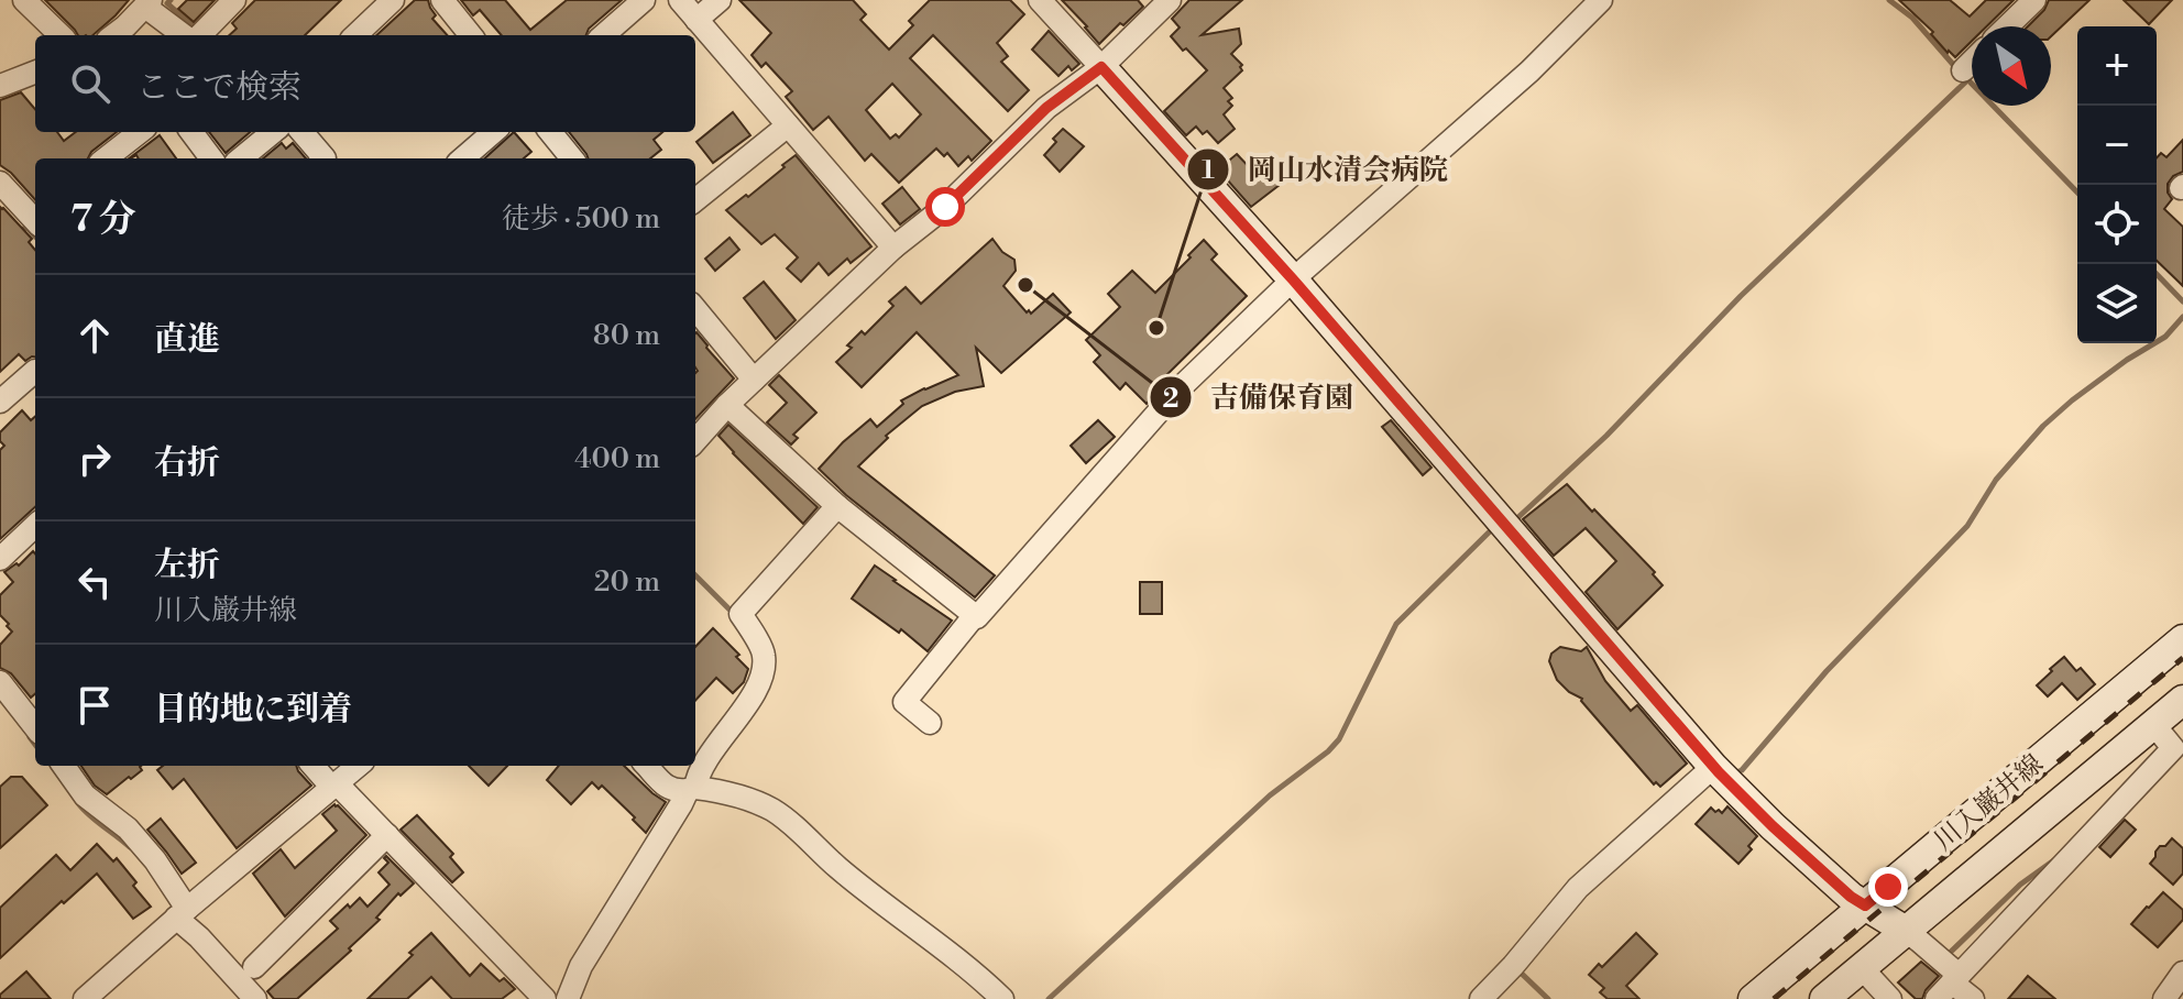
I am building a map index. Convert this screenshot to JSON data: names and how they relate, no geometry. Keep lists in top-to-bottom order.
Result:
{
  "streets": {
    "street": ["川入巌井線"]
  },
  "places": ["吉備保育園", "岡山水清会病院"],
  "north": "bottom right",
  "page": {
    "map_buttons": ["+", "−"],
    "search": "ここで検索",
    "heading": ["7 分", "徒歩 · 500 m"],
    "list": [
      ["直進", "80 m"],
      ["右折", "400 m"],
      ["左折", "川入巌井線", "20 m"],
      "目的地に到着"
    ]
  }
}
